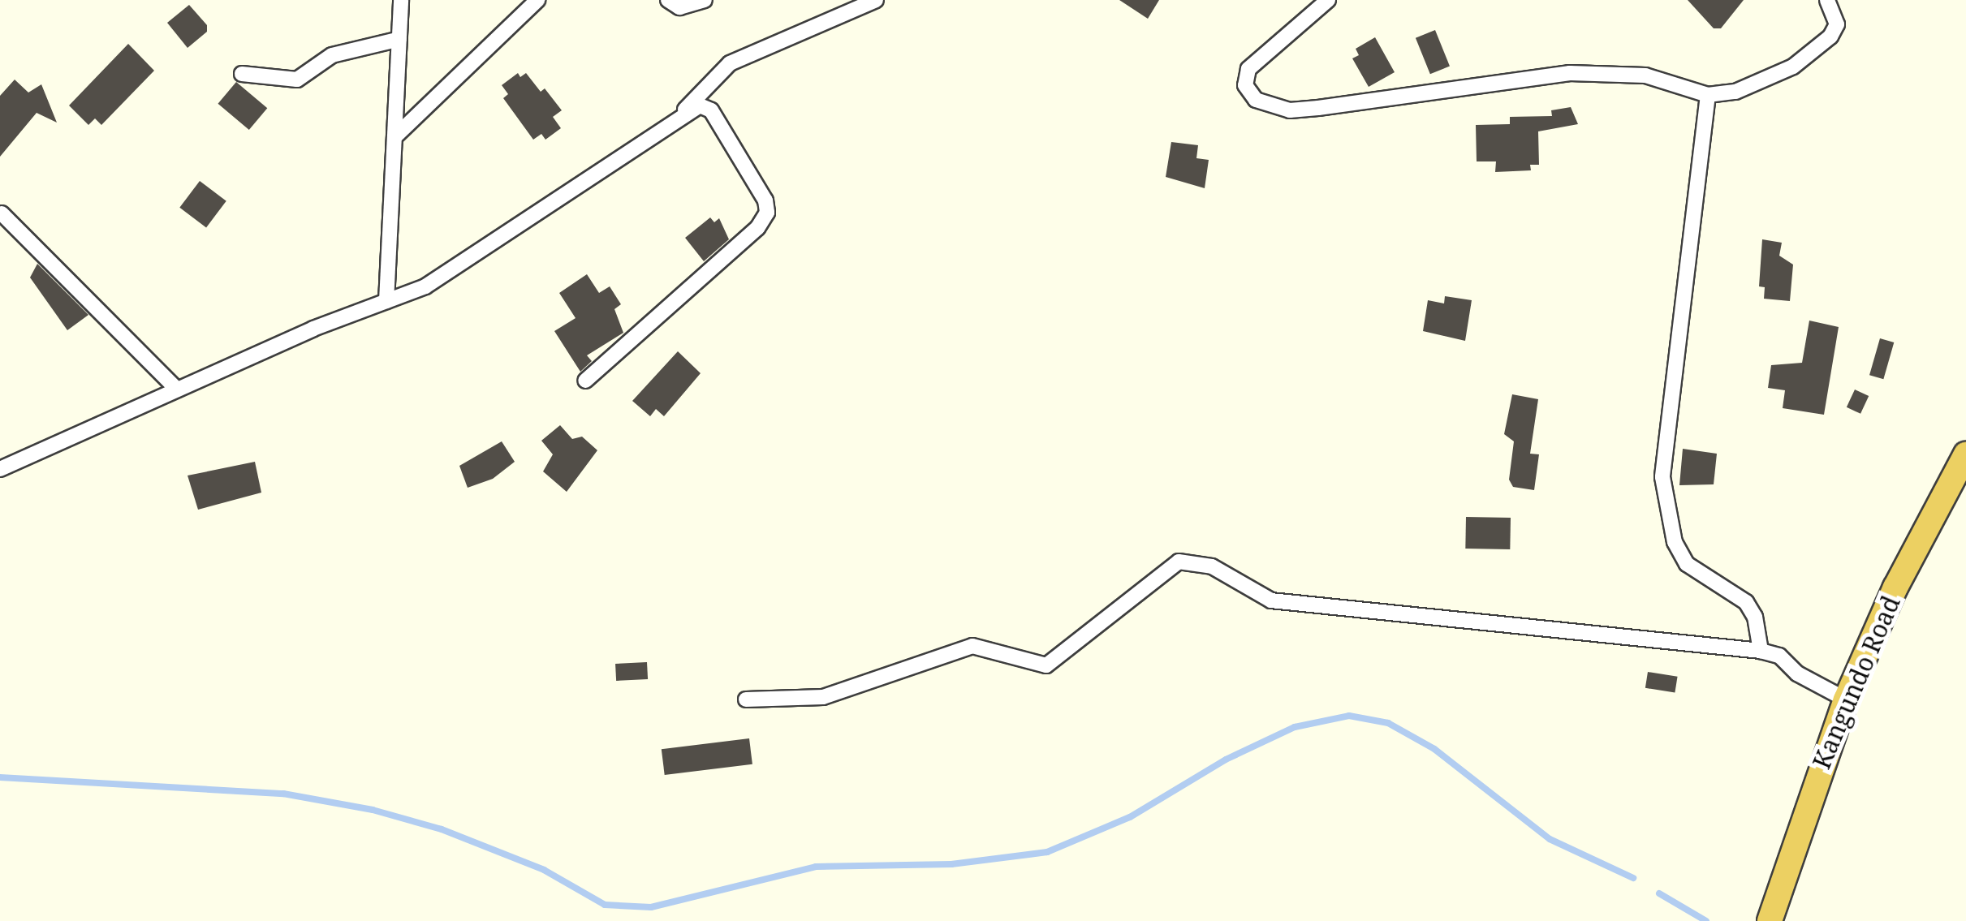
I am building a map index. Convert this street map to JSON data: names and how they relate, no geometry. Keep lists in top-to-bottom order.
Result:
{
  "streets": {
    "highway": ["Kangundo Road"]
  }
}
